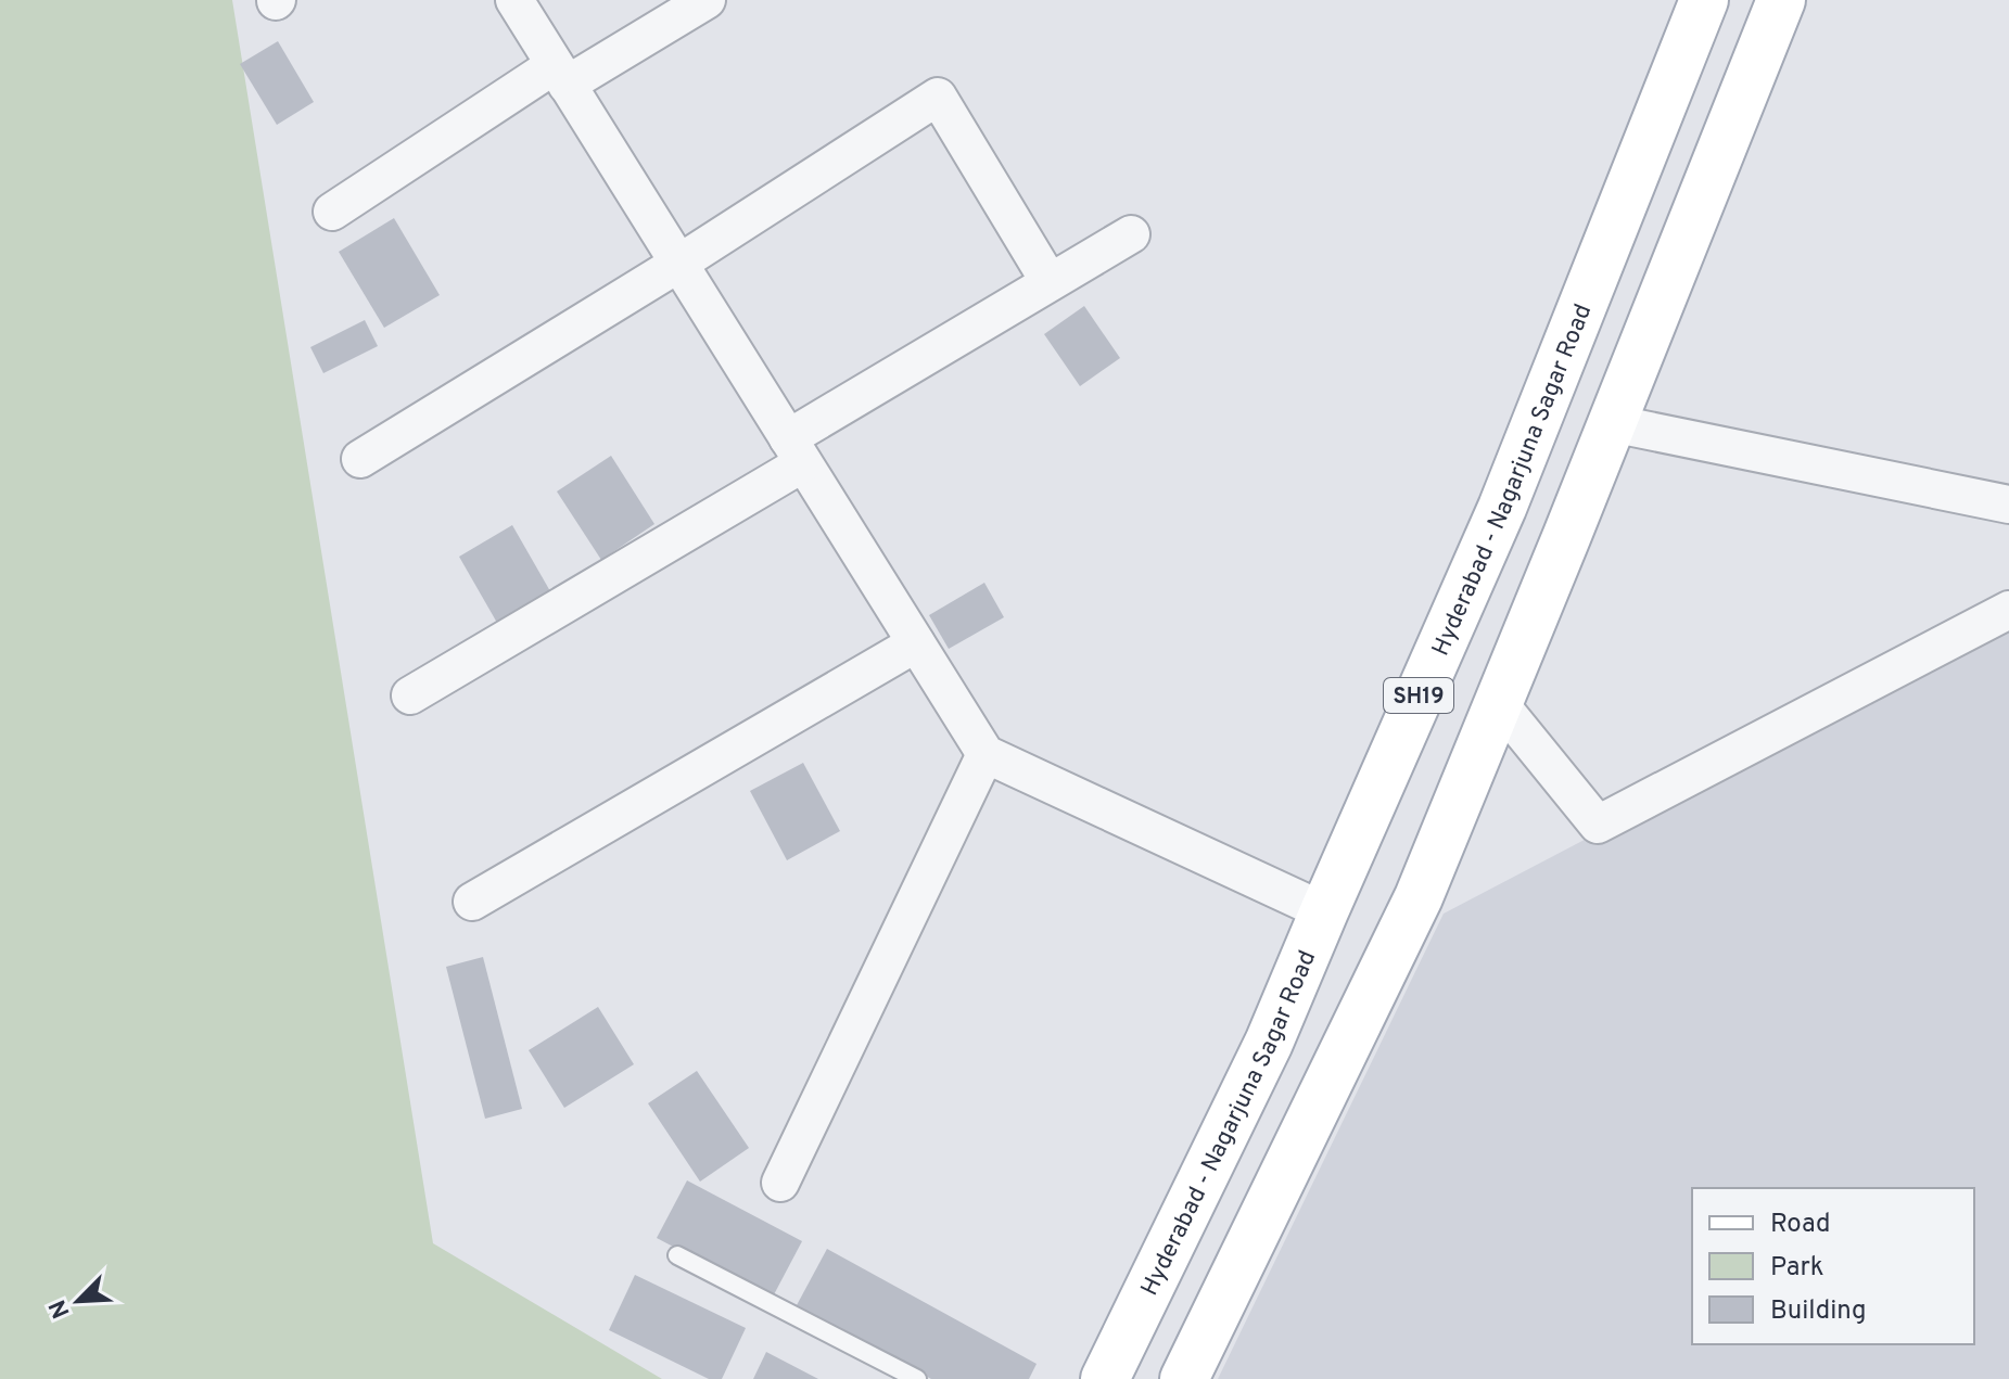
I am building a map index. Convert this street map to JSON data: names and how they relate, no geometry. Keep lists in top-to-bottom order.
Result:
{
  "streets": {
    "main road": ["Hyderabad - Nagarjuna Sagar Road", "SH19"]
  },
  "legend": ["Road", "Park", "Building"],
  "north": "bottom left"
}
